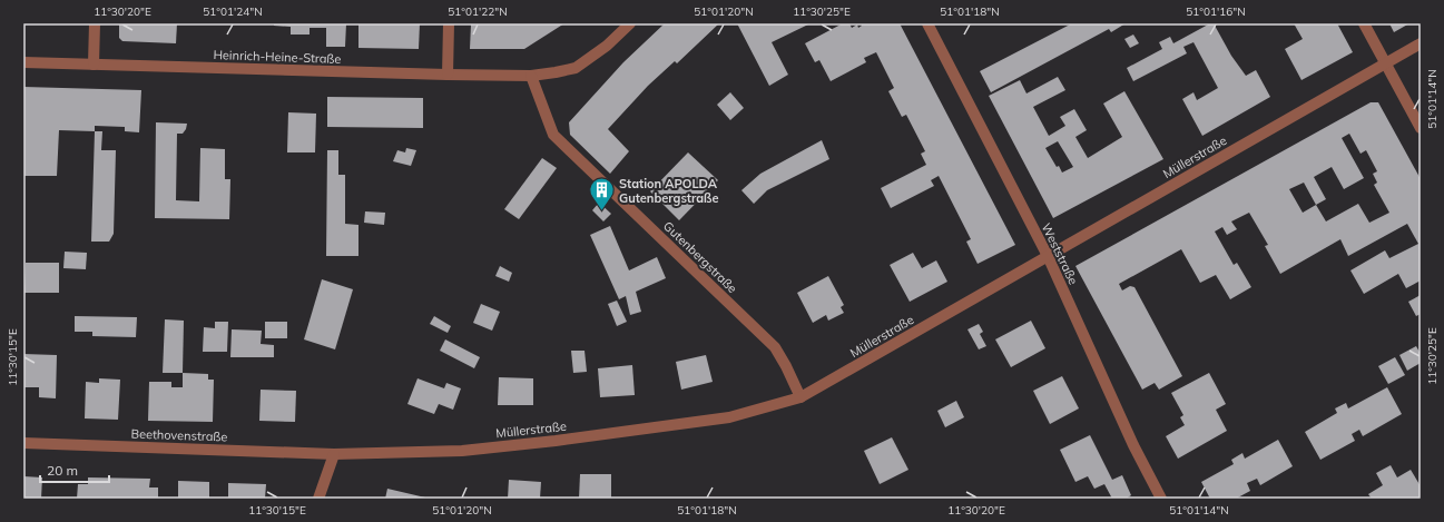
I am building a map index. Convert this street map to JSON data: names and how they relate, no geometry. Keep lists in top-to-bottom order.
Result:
{
  "streets": {
    "street": [
      "Heinrich-Heine-Straße",
      "Müllerstraße",
      "Weststraße",
      "Gutenbergstraße",
      "Beethovenstraße"
    ]
  },
  "crossings": [
    ["Heinrich-Heine-Straße", "Gutenbergstraße"],
    ["Müllerstraße", "Weststraße"],
    ["Müllerstraße", "Gutenbergstraße"],
    ["Müllerstraße", "Beethovenstraße"]
  ],
  "places": {
    "building": ["Station APOLDA Gutenbergstraße"]
  },
  "scale_bar": "20 m",
  "coordinates": [
    "11°30'20\"E",
    "51°01'24\"N",
    "51°01'22\"N",
    "51°01'20\"N",
    "11°30'25\"E",
    "51°01'18\"N",
    "51°01'16\"N",
    "51°01'14\"N",
    "11°30'15\"E"
  ]
}
